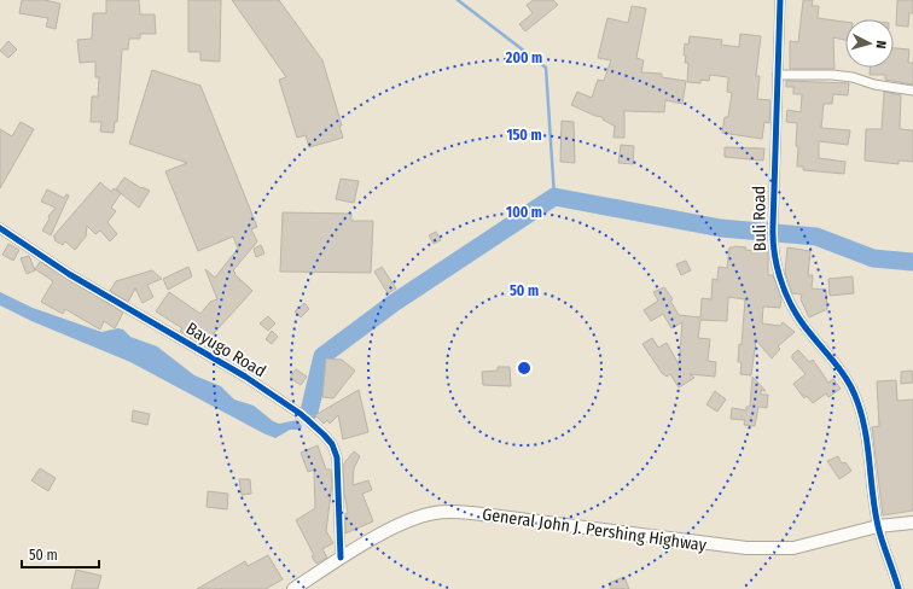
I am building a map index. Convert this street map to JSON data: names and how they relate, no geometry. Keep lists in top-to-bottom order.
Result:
{
  "streets": {
    "main road": ["General John J. Pershing Highway"],
    "street": ["Buli Road", "Bayugo Road"]
  },
  "crossings": [
    ["Buli Road", "General John J. Pershing Highway"],
    ["Bayugo Road", "General John J. Pershing Highway"]
  ],
  "scale_bar": "50 m",
  "north": "right",
  "rings": [
    "200 m",
    "150 m",
    "100 m",
    "50 m"
  ]
}
